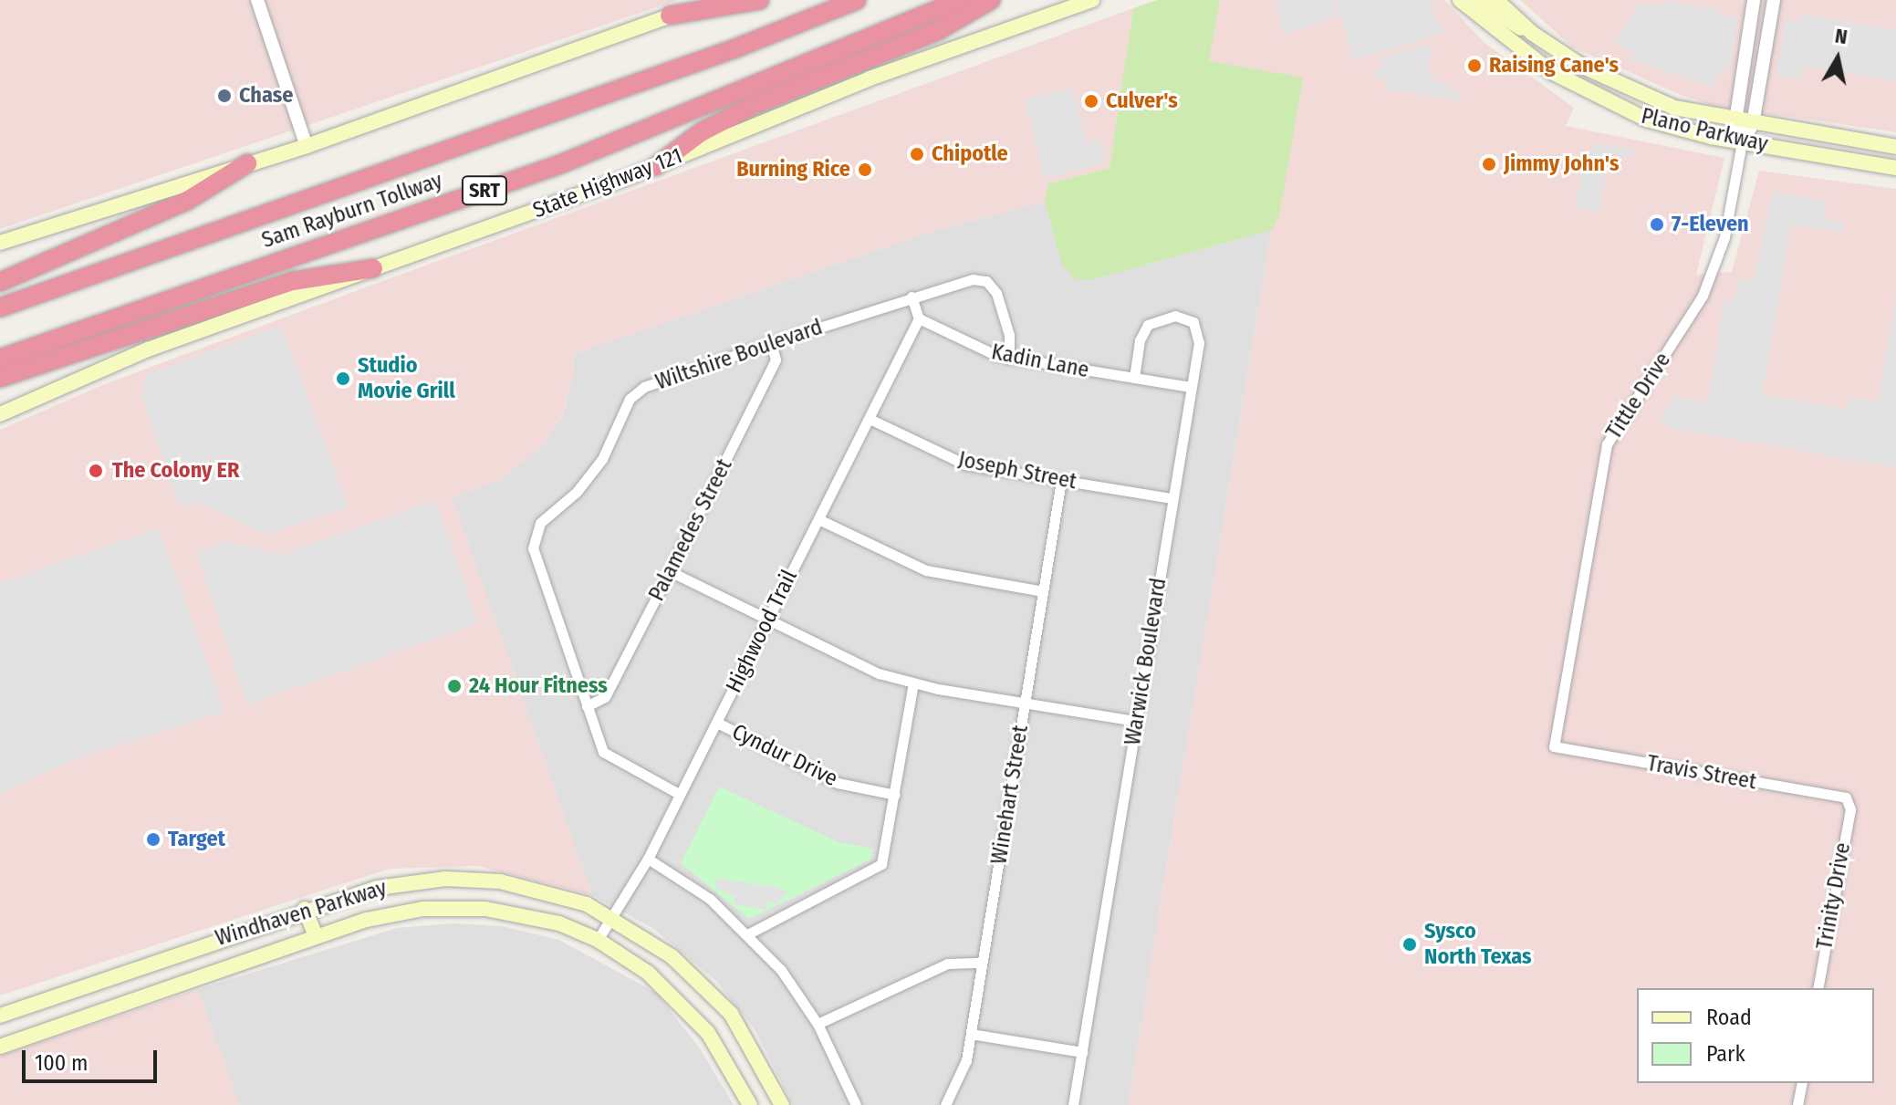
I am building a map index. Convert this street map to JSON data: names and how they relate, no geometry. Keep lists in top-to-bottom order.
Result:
{
  "streets": {
    "highway": ["SRT", "Sam Rayburn Tollway"],
    "main road": ["Plano Parkway", "State Highway 121", "Windhaven Parkway"],
    "street": [
      "Wiltshire Boulevard",
      "Kadin Lane",
      "Tittle Drive",
      "Joseph Street",
      "Palamedes Street",
      "Highwood Trail",
      "Warwick Boulevard",
      "Cyndur Drive",
      "Travis Street",
      "Winehart Street",
      "Trinity Drive"
    ]
  },
  "crossings": [
    ["Plano Parkway", "Tittle Drive"],
    ["Wiltshire Boulevard", "Kadin Lane"],
    ["Wiltshire Boulevard", "Palamedes Street"],
    ["Wiltshire Boulevard", "Highwood Trail"],
    ["Kadin Lane", "Highwood Trail"],
    ["Kadin Lane", "Warwick Boulevard"],
    ["Tittle Drive", "Travis Street"],
    ["Joseph Street", "Highwood Trail"],
    ["Joseph Street", "Warwick Boulevard"],
    ["Joseph Street", "Winehart Street"],
    ["Highwood Trail", "Cyndur Drive"],
    ["Highwood Trail", "Windhaven Parkway"],
    ["Travis Street", "Trinity Drive"]
  ],
  "places": [
    "Raising Cane's",
    "Chase",
    "Culver's",
    "Chipotle",
    "Jimmy John's",
    "Burning Rice",
    "7-Eleven",
    "Studio Movie Grill",
    "The Colony ER",
    "24 Hour Fitness",
    "Target",
    "Sysco North Texas"
  ],
  "legend": ["Road", "Park"],
  "scale_bar": "100 m",
  "north": "top"
}
